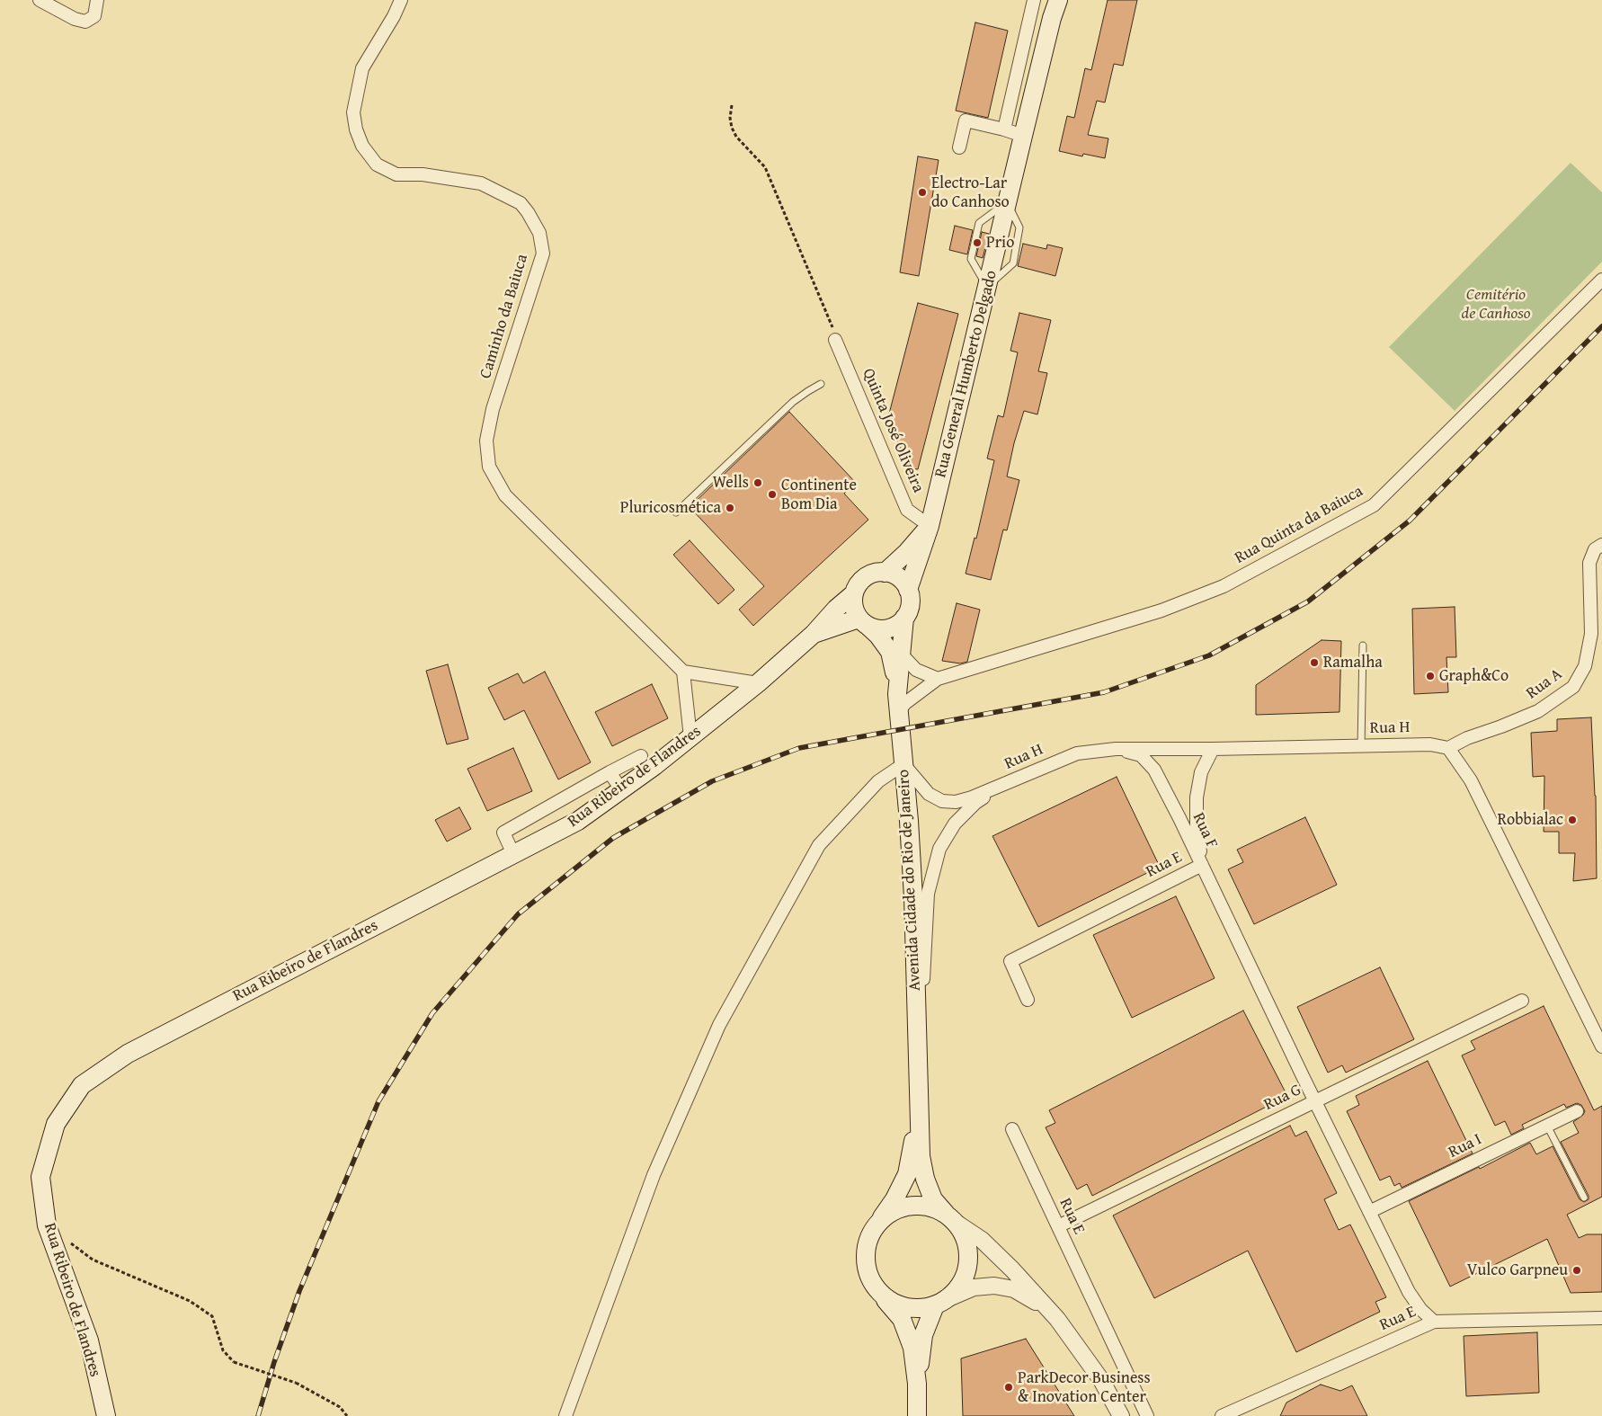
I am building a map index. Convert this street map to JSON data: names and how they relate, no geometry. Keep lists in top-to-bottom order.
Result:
{
  "streets": {
    "main road": ["Rua General Humberto Delgado", "Rua Ribeiro de Flandres", "Avenida Cidade do Rio de Janeiro"],
    "street": [
      "Caminho da Baiuca",
      "Quinta José Oliveira",
      "Rua Quinta da Baiuca",
      "Rua A",
      "Rua H",
      "Rua F",
      "Rua E",
      "Rua G",
      "Rua I"
    ]
  },
  "crossings": [
    ["Rua General Humberto Delgado", "Quinta José Oliveira"],
    ["Rua General Humberto Delgado", "Rua Ribeiro de Flandres"],
    ["Quinta José Oliveira", "Rua Ribeiro de Flandres"],
    ["Rua Quinta da Baiuca", "Avenida Cidade do Rio de Janeiro"],
    ["Rua A", "Rua H"],
    ["Rua H", "Rua F"],
    ["Rua H", "Avenida Cidade do Rio de Janeiro"],
    ["Rua F", "Rua E"],
    ["Rua E", "Rua G"]
  ],
  "parks": ["Cemitério de Canhoso"],
  "places": [
    "Electro-Lar do Canhoso",
    "Prio",
    "Wells",
    "Continente Bom Dia",
    "Pluricosmética",
    "Ramalha",
    "Graph&Co",
    "Robbialac",
    "Vulco Garpneu",
    "ParkDecor Business & Inovation Center"
  ]
}
